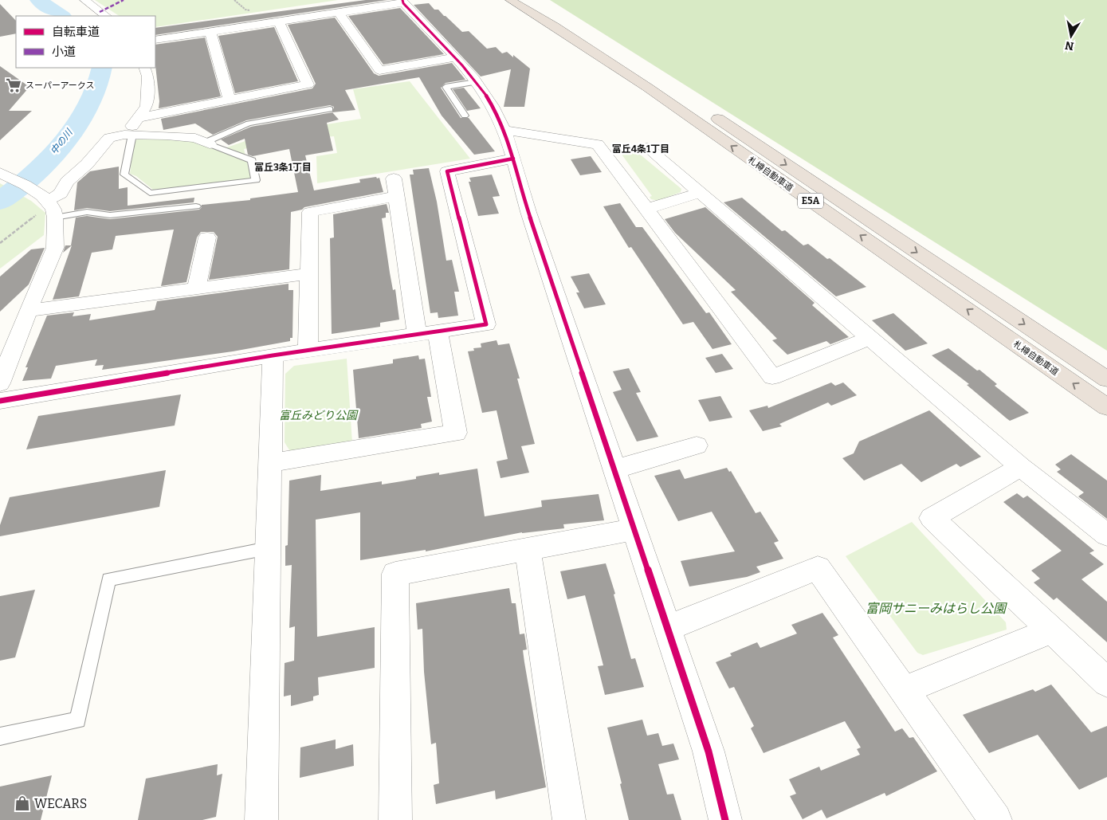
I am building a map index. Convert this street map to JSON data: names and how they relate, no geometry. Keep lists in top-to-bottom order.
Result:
{
  "streets": {
    "highway": ["札樽自動車道", "E5A"]
  },
  "districts": ["富丘4条1丁目", "富丘3条1丁目"],
  "water": ["中の川"],
  "parks": ["富丘みどり公園", "富岡サニーみはらし公園"],
  "places": {
    "supermarket": ["スーパーアークス"],
    "shop": ["WECARS"]
  },
  "legend": ["自転車道", "小道"],
  "north": "bottom"
}
